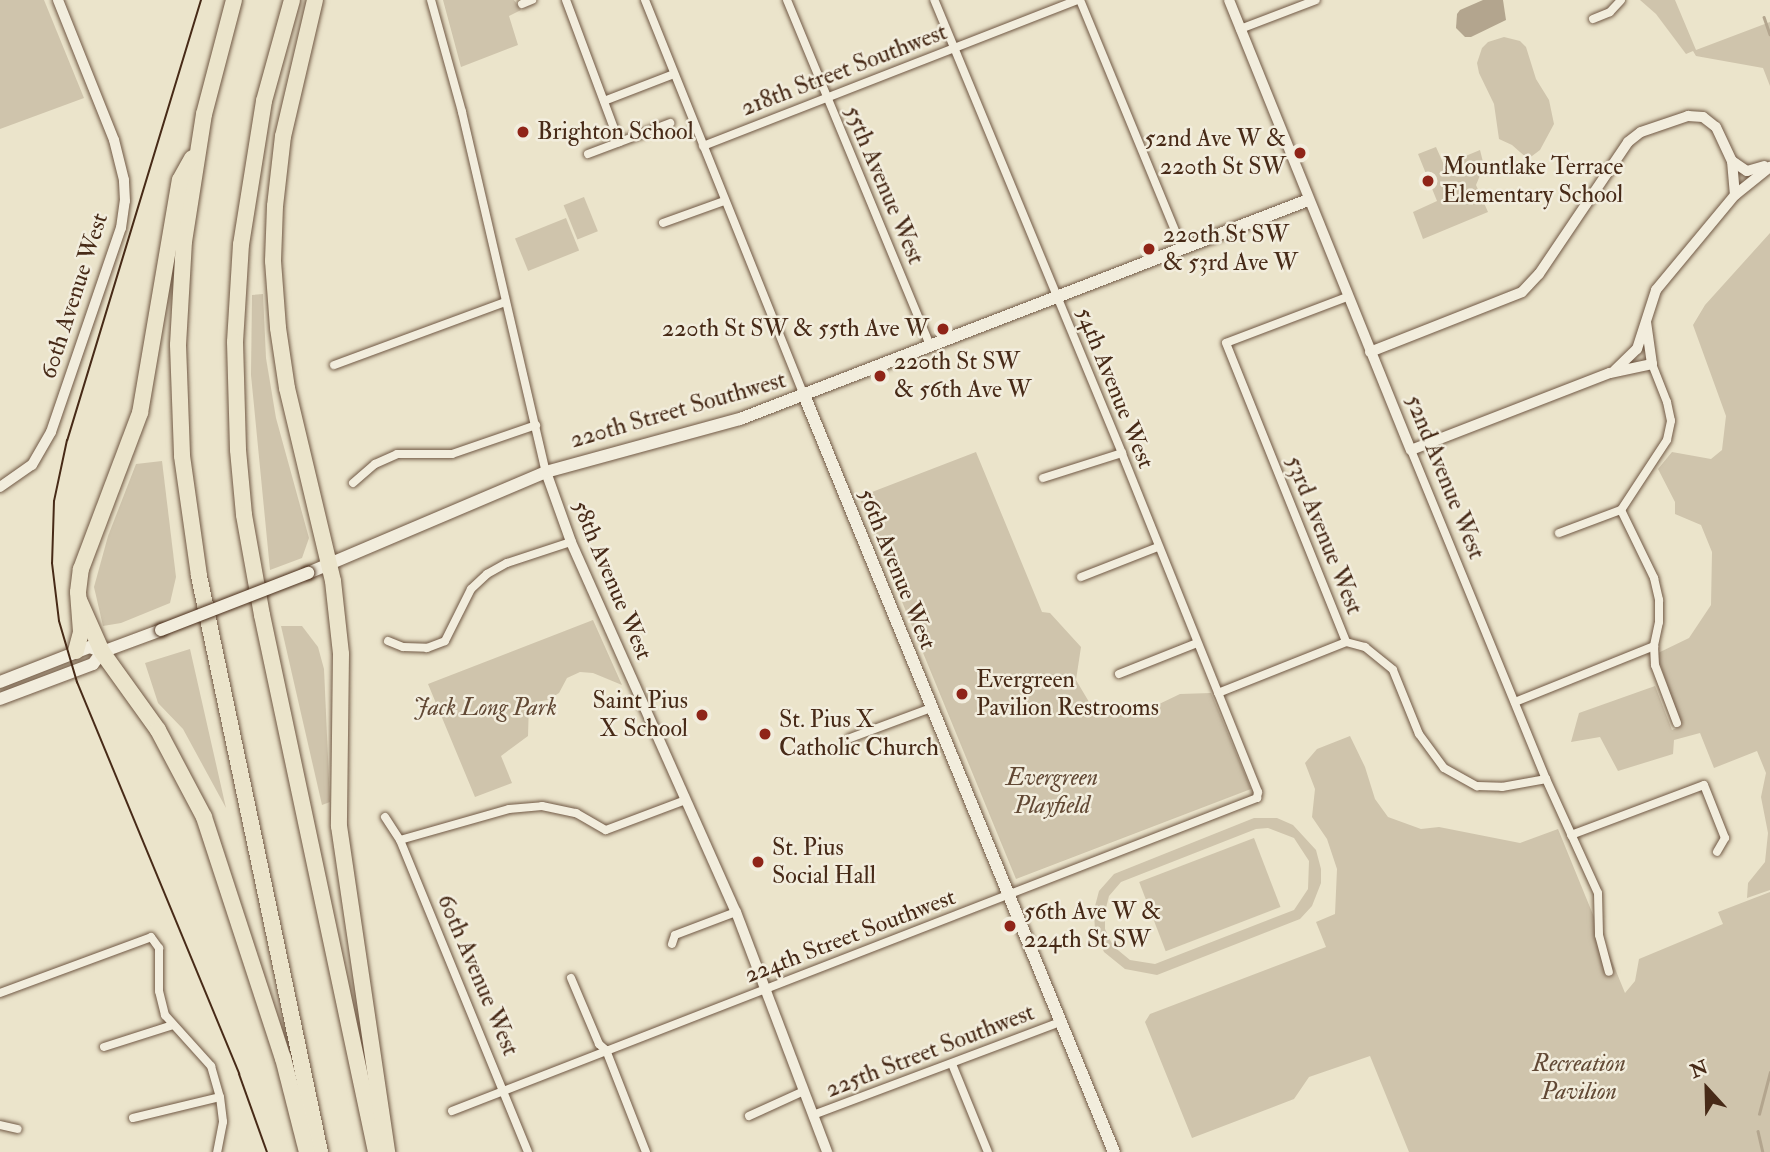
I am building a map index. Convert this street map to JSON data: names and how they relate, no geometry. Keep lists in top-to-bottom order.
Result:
{
  "streets": {
    "main road": ["220th Street Southwest", "56th Avenue West"],
    "street": [
      "218th Street Southwest",
      "55th Avenue West",
      "60th Avenue West",
      "54th Avenue West",
      "52nd Avenue West",
      "53rd Avenue West",
      "58th Avenue West",
      "224th Street Southwest",
      "225th Street Southwest"
    ]
  },
  "crossings": [
    ["218th Street Southwest", "55th Avenue West"],
    ["218th Street Southwest", "54th Avenue West"],
    ["218th Street Southwest", "56th Avenue West"],
    ["55th Avenue West", "220th Street Southwest"],
    ["60th Avenue West", "224th Street Southwest"],
    ["54th Avenue West", "220th Street Southwest"],
    ["54th Avenue West", "224th Street Southwest"],
    ["220th Street Southwest", "52nd Avenue West"],
    ["220th Street Southwest", "56th Avenue West"],
    ["220th Street Southwest", "58th Avenue West"],
    ["52nd Avenue West", "53rd Avenue West"],
    ["56th Avenue West", "224th Street Southwest"],
    ["56th Avenue West", "225th Street Southwest"],
    ["58th Avenue West", "224th Street Southwest"],
    ["58th Avenue West", "225th Street Southwest"]
  ],
  "parks": ["Jack Long Park", "Evergreen Playfield", "Recreation Pavilion"],
  "places": [
    "Brighton School",
    "52nd Ave W & 220th St SW",
    "Mountlake Terrace Elementary School",
    "220th St SW & 53rd Ave W",
    "220th St SW & 55th Ave W",
    "220th St SW & 56th Ave W",
    "Evergreen Pavilion Restrooms",
    "Saint Pius X School",
    "St. Pius X Catholic Church",
    "St. Pius Social Hall",
    "56th Ave W & 224th St SW"
  ],
  "north": "top"
}
